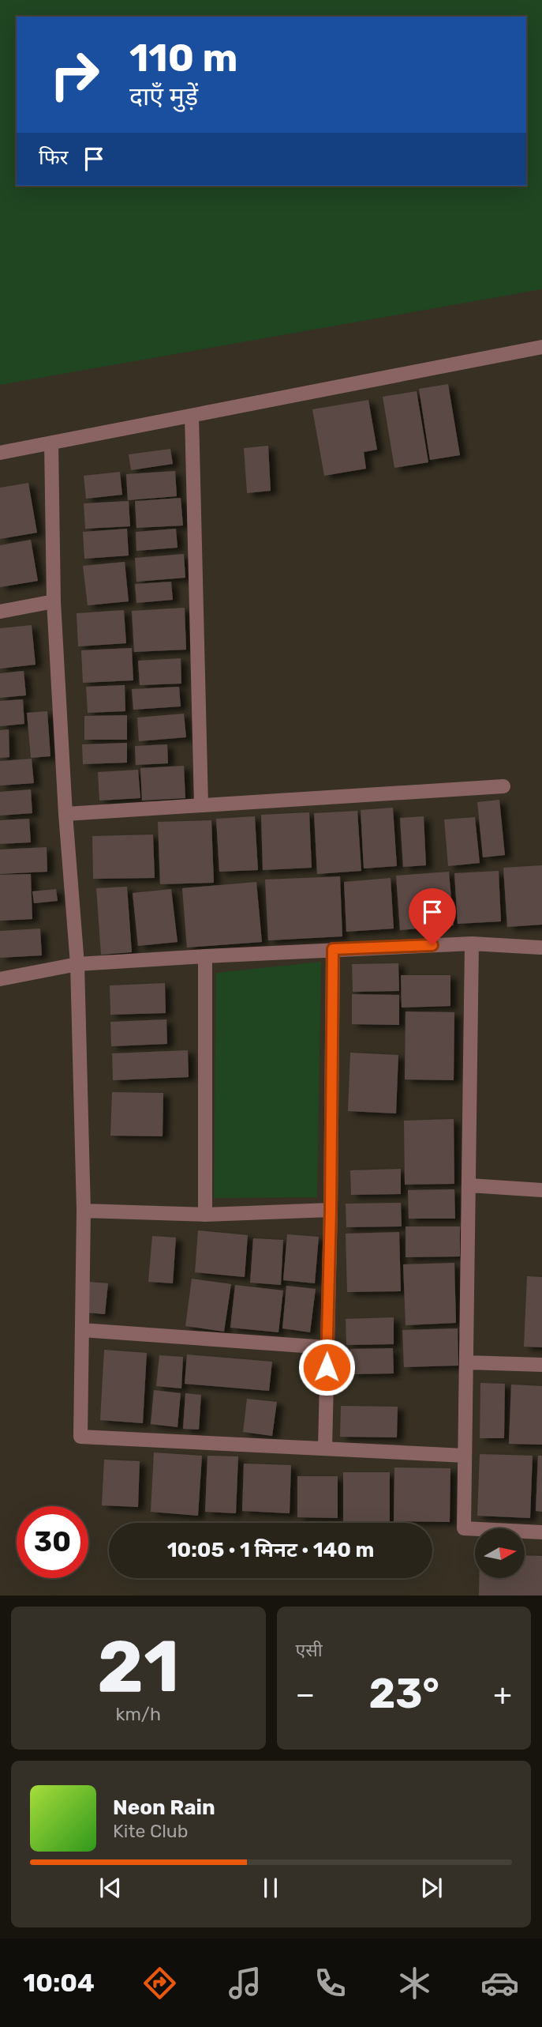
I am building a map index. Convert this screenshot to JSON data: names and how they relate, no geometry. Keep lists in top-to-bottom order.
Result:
{
  "north": "right",
  "page": {
    "turn": ["110 m", "दाएँ मुड़ें"],
    "then": "फिर",
    "limit": "30",
    "trip": "10:05 · 1 मिनट · 140 m",
    "tile": [
      ["21", "km/h"],
      "एसी"
    ],
    "heat": ["−", "23°", "+"],
    "song": ["Neon Rain", "Kite Club"],
    "tabs": "10:04"
  }
}
